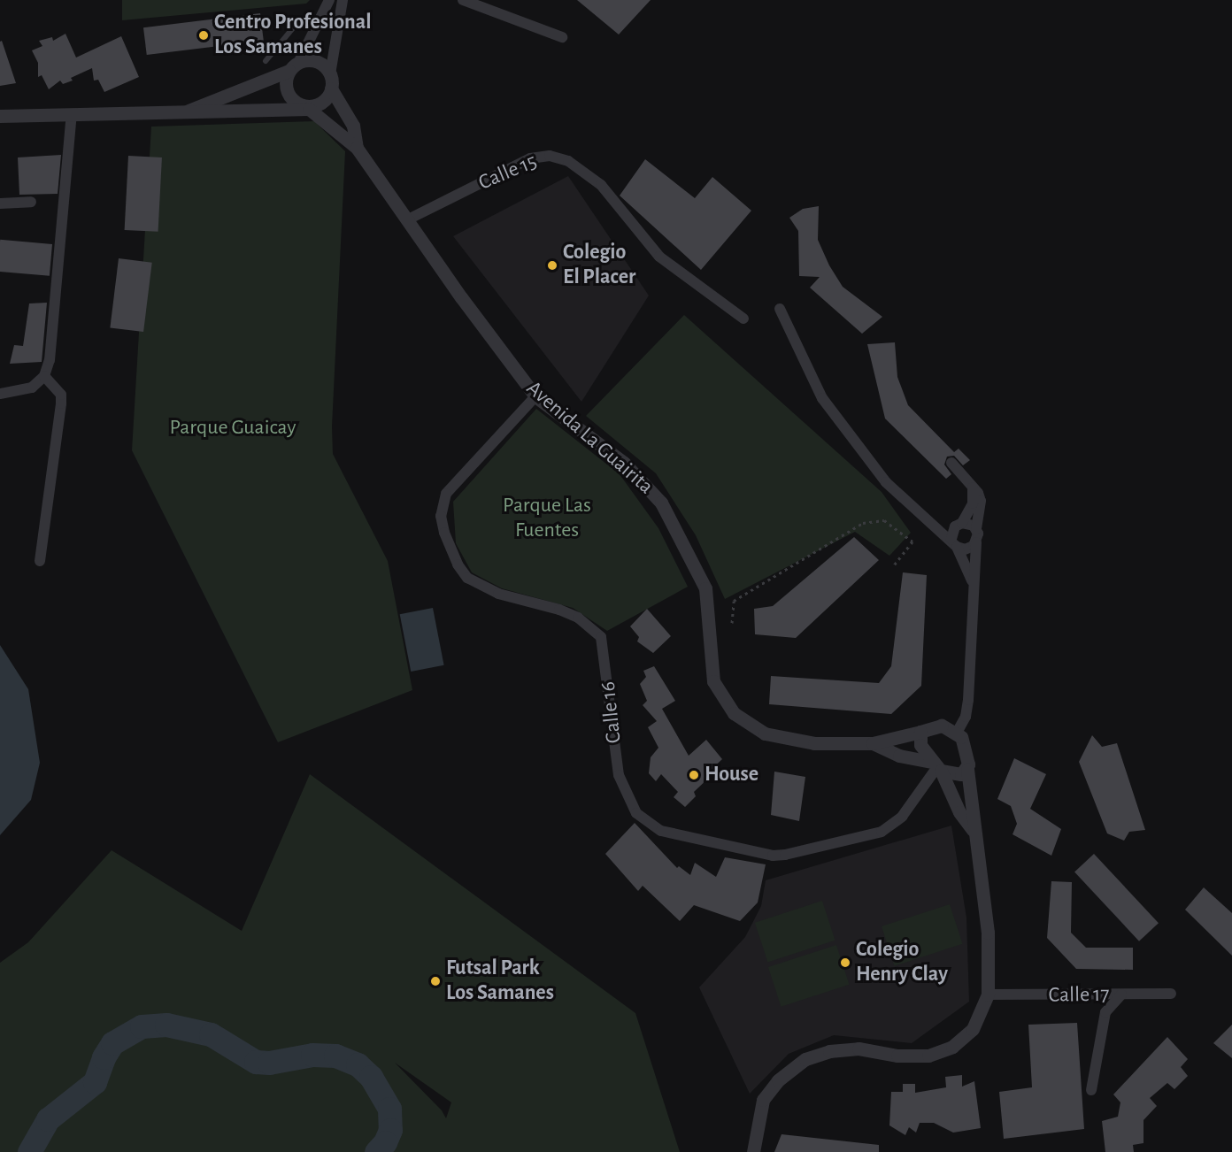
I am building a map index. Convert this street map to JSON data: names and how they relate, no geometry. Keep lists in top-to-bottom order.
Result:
{
  "streets": {
    "street": [
      "Calle 15",
      "Avenida La Guairita",
      "Calle 16",
      "Calle 17"
    ]
  },
  "crossings": [
    ["Calle 15", "Avenida La Guairita"],
    ["Avenida La Guairita", "Calle 16"]
  ],
  "parks": ["Parque Guaicay", "Parque Las Fuentes"],
  "places": [
    "Centro Profesional Los Samanes",
    "Colegio El Placer",
    "House",
    "Colegio Henry Clay",
    "Futsal Park Los Samanes"
  ]
}
